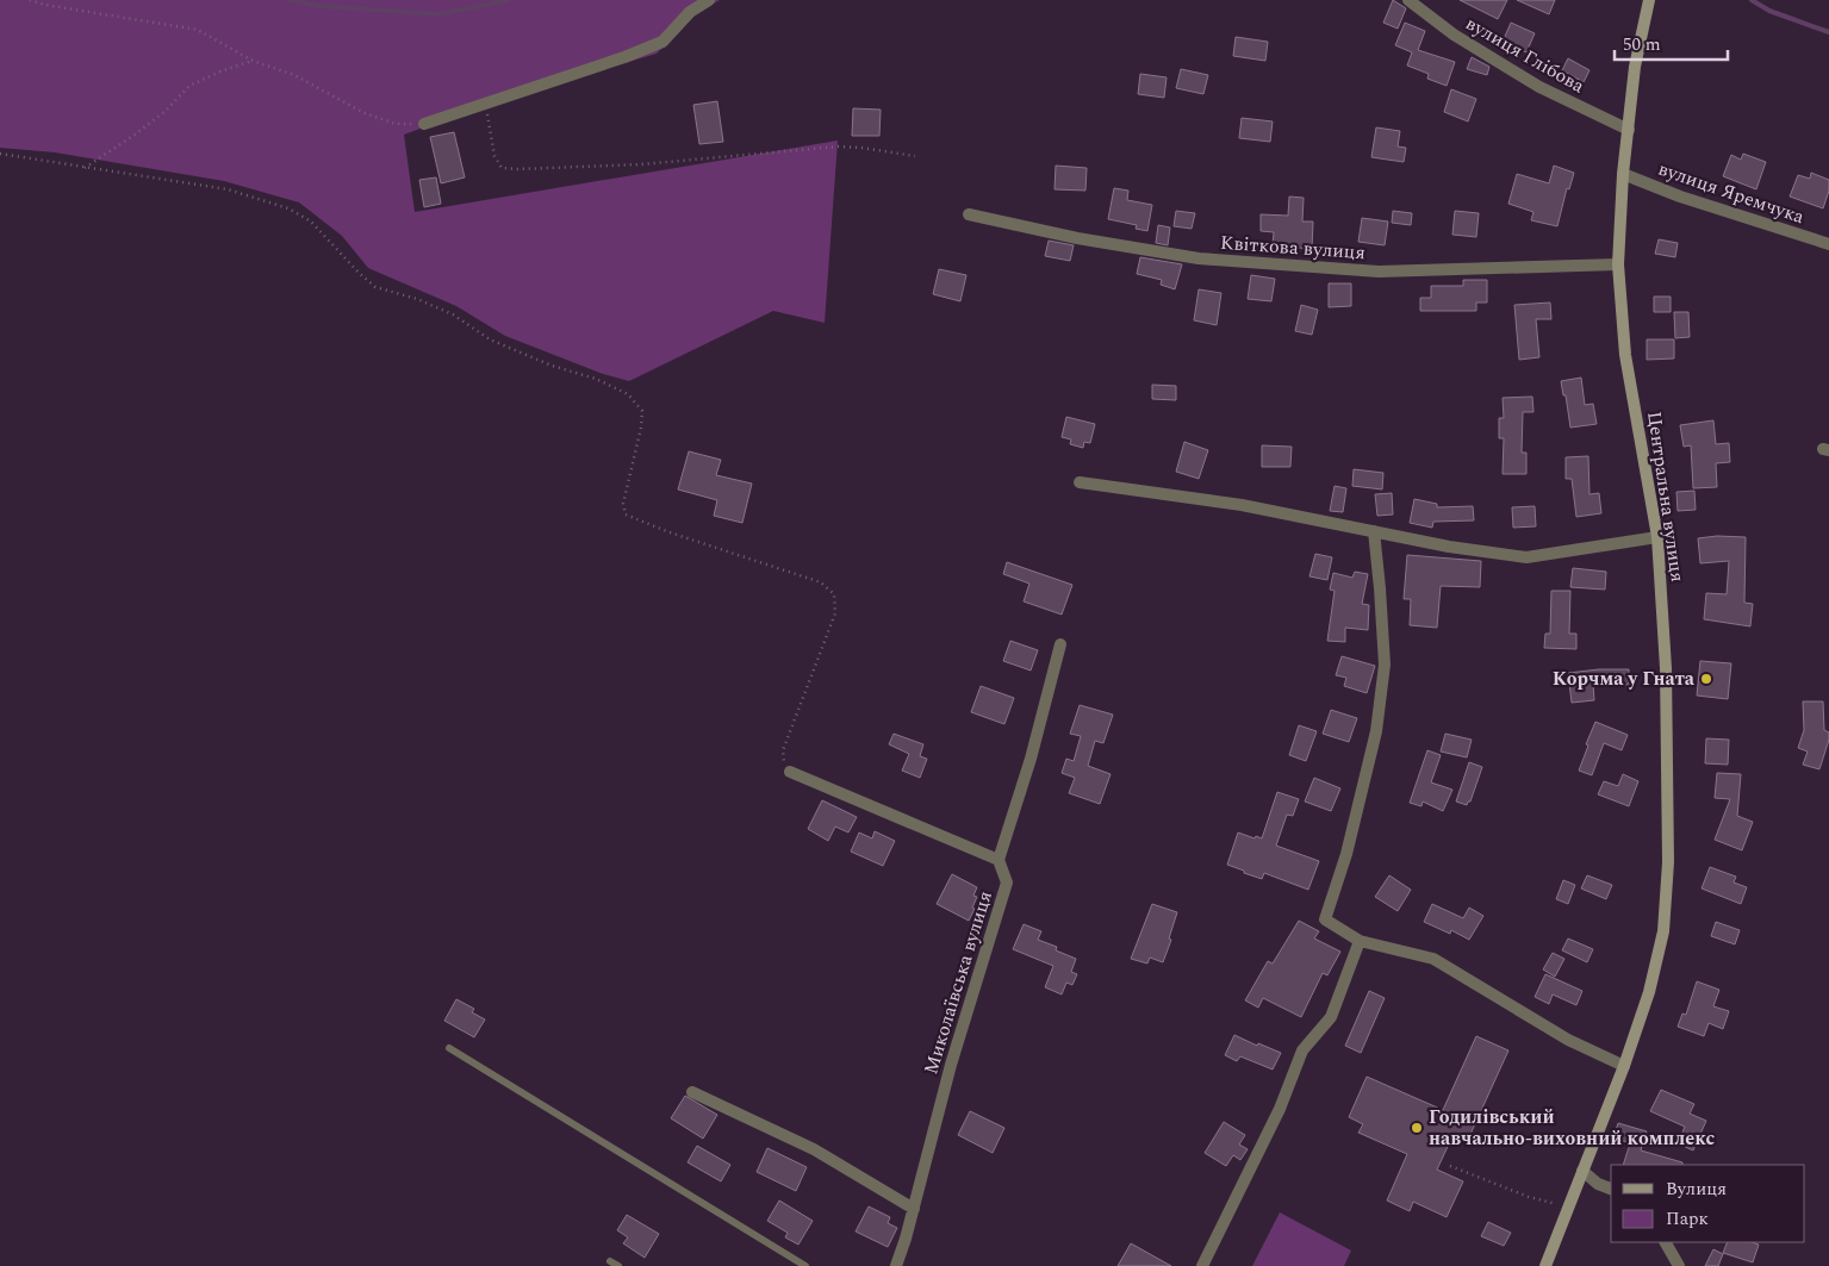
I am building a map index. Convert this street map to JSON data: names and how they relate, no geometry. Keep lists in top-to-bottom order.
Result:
{
  "streets": {
    "main road": ["Центральна вулиця"],
    "street": [
      "вулиця Глібова",
      "вулиця Яремчука",
      "Квіткова вулиця",
      "Миколаївська вулиця"
    ]
  },
  "crossings": [
    ["вулиця Глібова", "Центральна вулиця"],
    ["вулиця Яремчука", "Центральна вулиця"],
    ["Квіткова вулиця", "Центральна вулиця"]
  ],
  "places": ["Корчма у Гната", "Годилівський навчально-виховний комплекс"],
  "legend": ["Вулиця", "Парк"],
  "scale_bar": "50 m"
}
